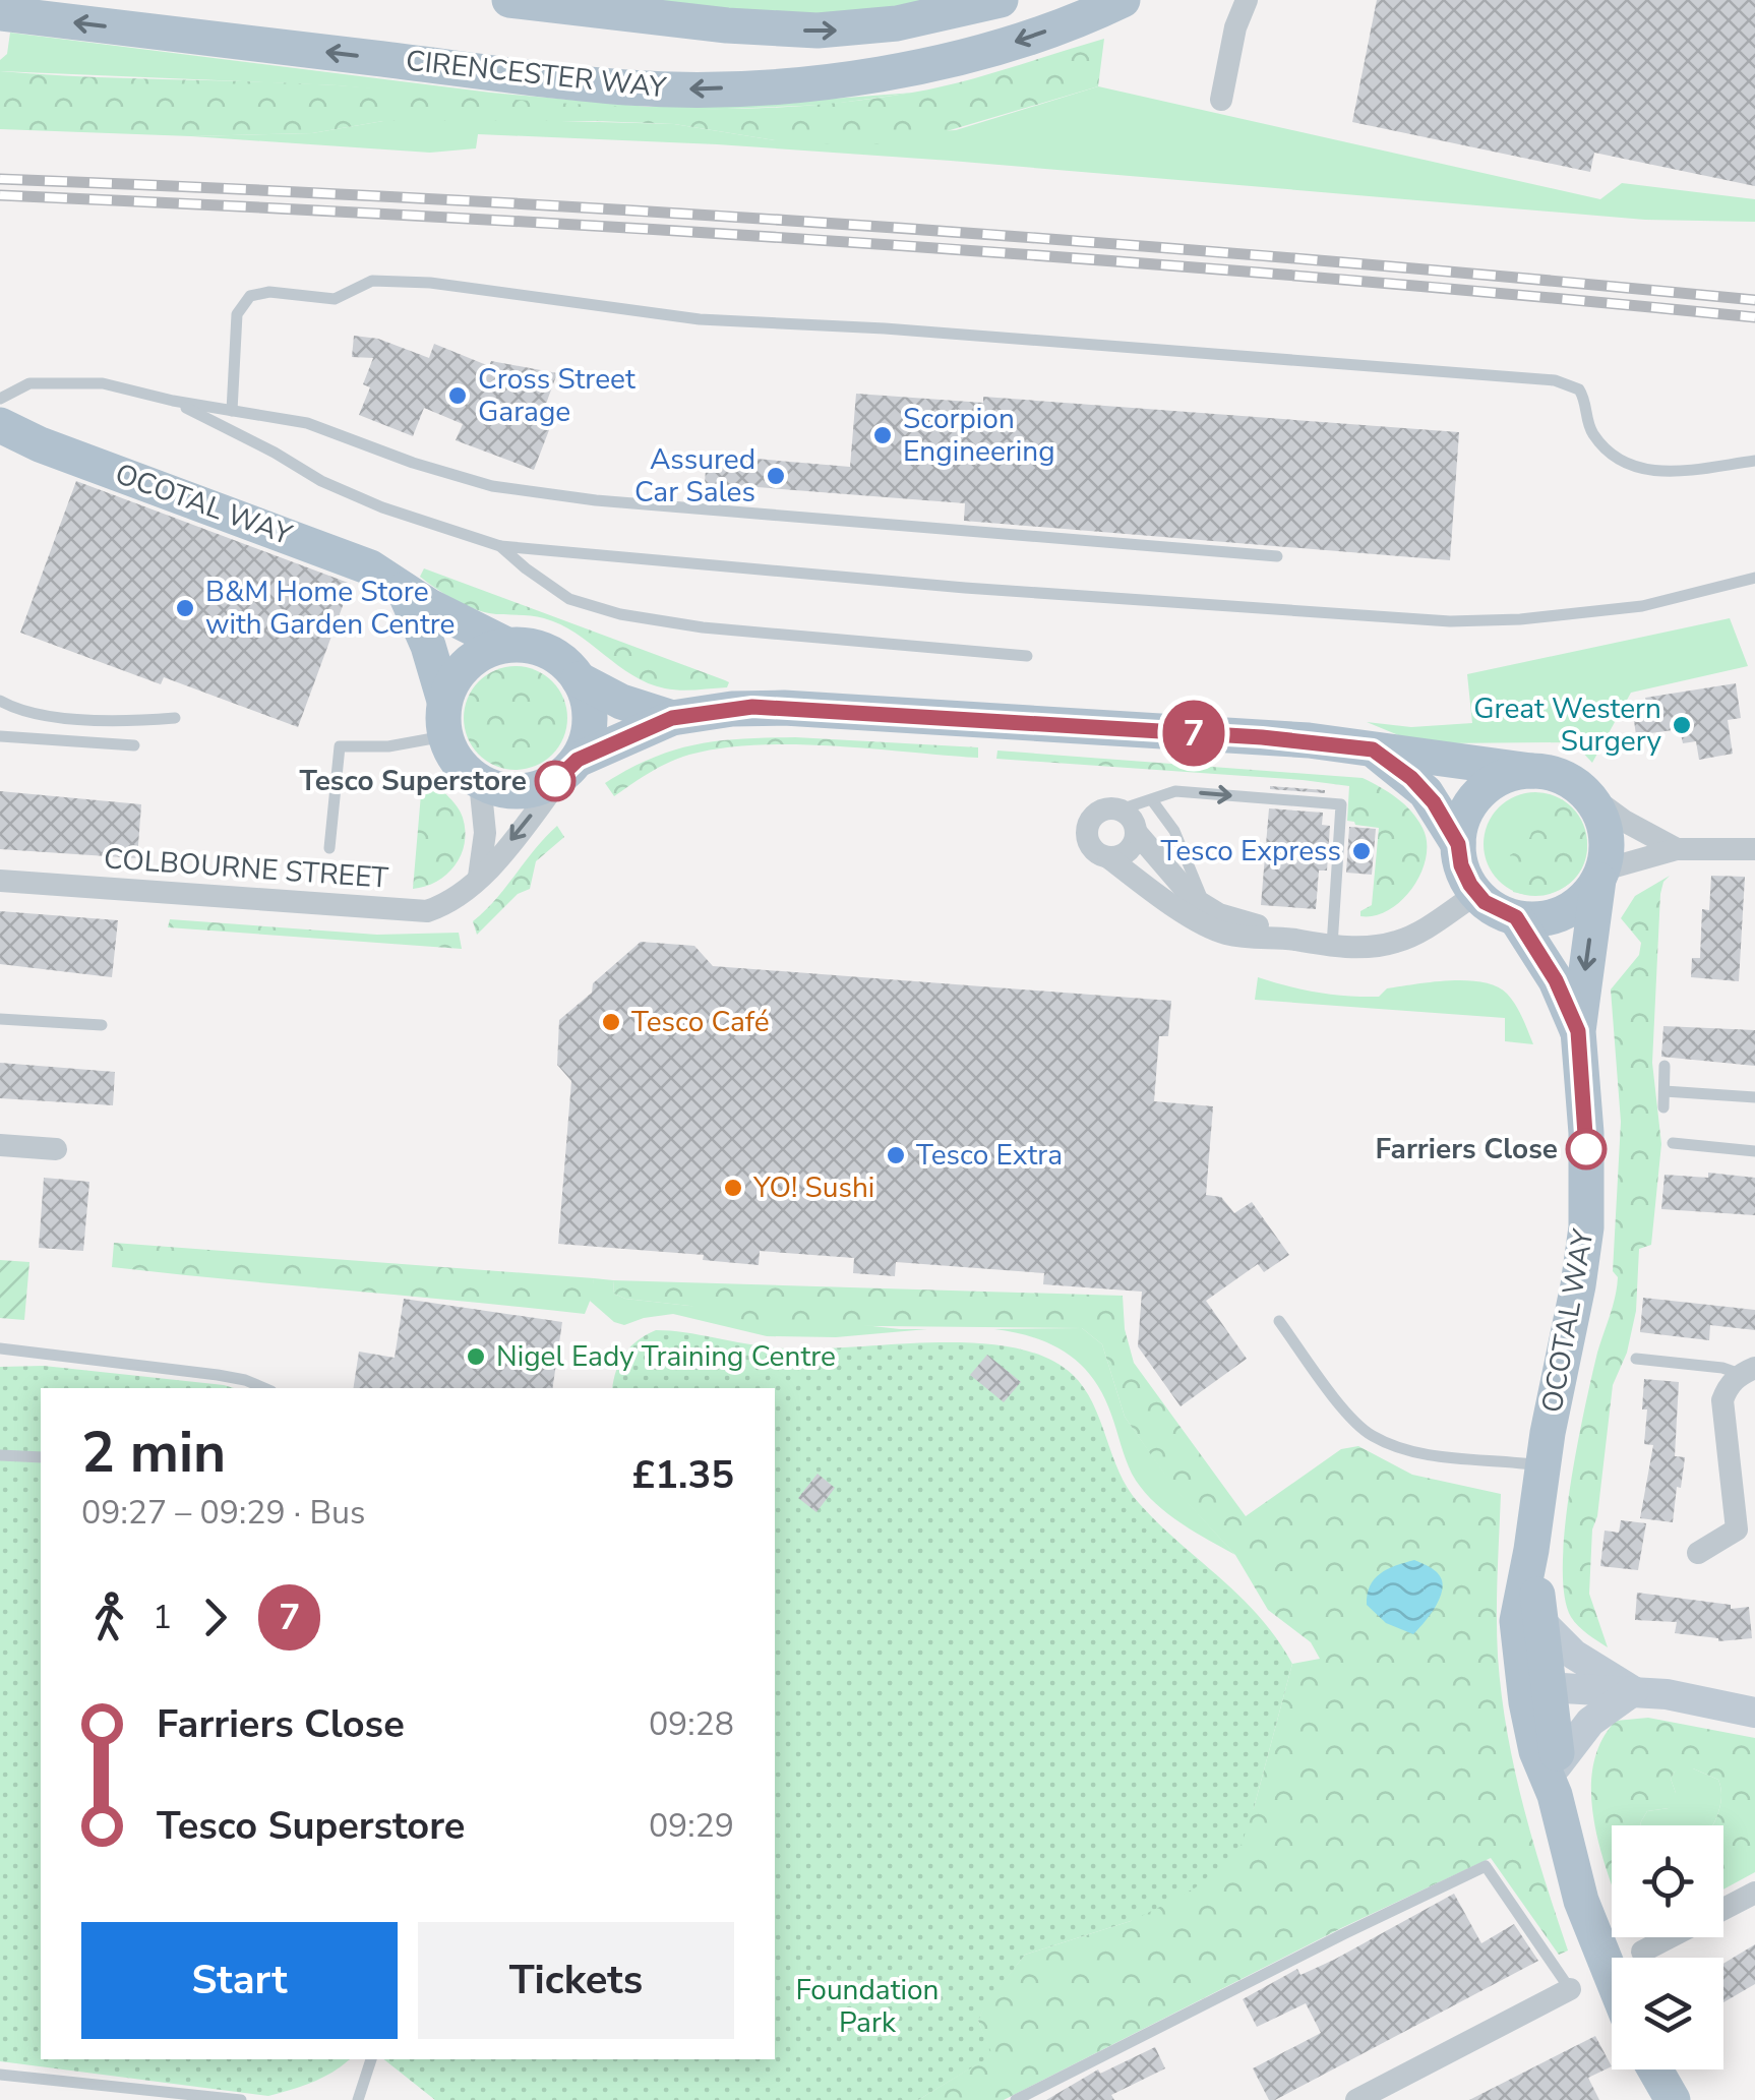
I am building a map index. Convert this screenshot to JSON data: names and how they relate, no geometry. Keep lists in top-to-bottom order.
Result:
{
  "streets": {
    "main road": ["CIRENCESTER WAY", "OCOTAL WAY"],
    "street": ["COLBOURNE STREET"]
  },
  "crossings": [
    ["OCOTAL WAY", "COLBOURNE STREET"]
  ],
  "parks": ["Foundation Park"],
  "places": [
    "Cross Street Garage",
    "Scorpion Engineering",
    "Assured Car Sales",
    "B&M Home Store with Garden Centre",
    "Great Western Surgery",
    "Tesco Superstore",
    "Tesco Express",
    "Tesco Café",
    "Farriers Close",
    "Tesco Extra",
    "YO! Sushi",
    "Nigel Eady Training Centre"
  ],
  "lines": ["bus line 7"],
  "page": {
    "on_map": "7",
    "heading": ["2 min", "09:27 – 09:29 · Bus", "£1.35"],
    "legs": ["1", "7"],
    "list": [
      {
        "name": "Farriers Close",
        "value": "09:28"
      },
      {
        "name": "Tesco Superstore",
        "value": "09:29"
      }
    ],
    "buttons": ["Start", "Tickets"]
  }
}
